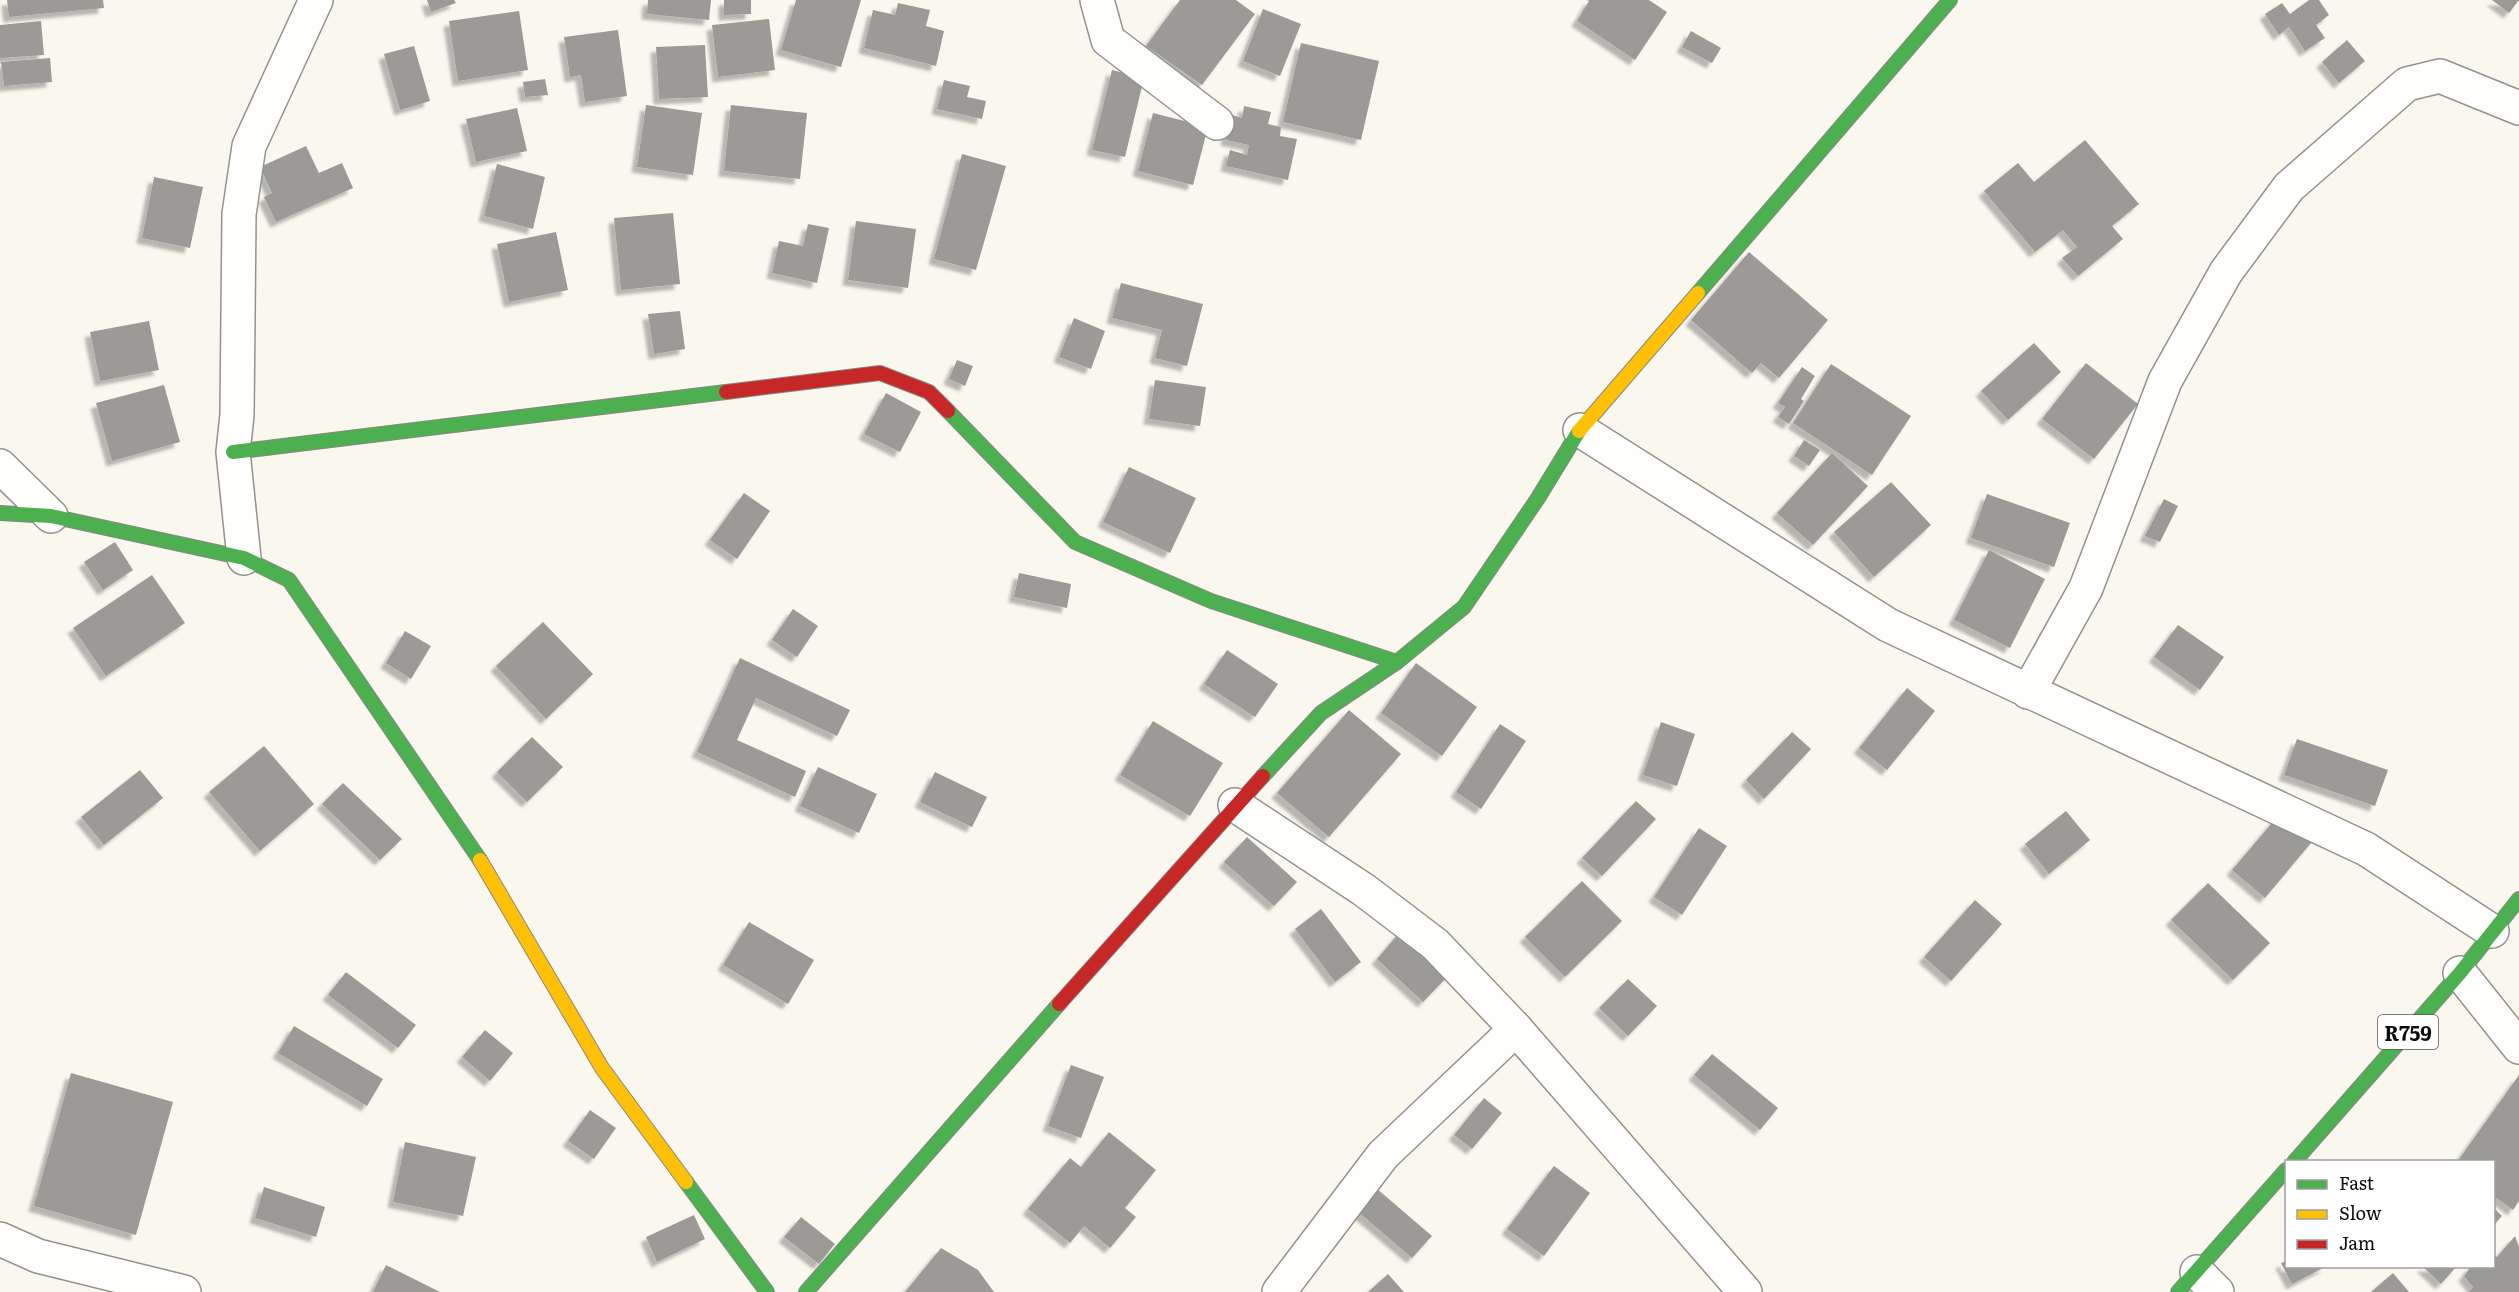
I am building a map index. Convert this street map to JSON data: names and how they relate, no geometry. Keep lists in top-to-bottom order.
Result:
{
  "streets": {
    "street": ["R759"]
  },
  "legend": ["Fast", "Slow", "Jam"]
}
